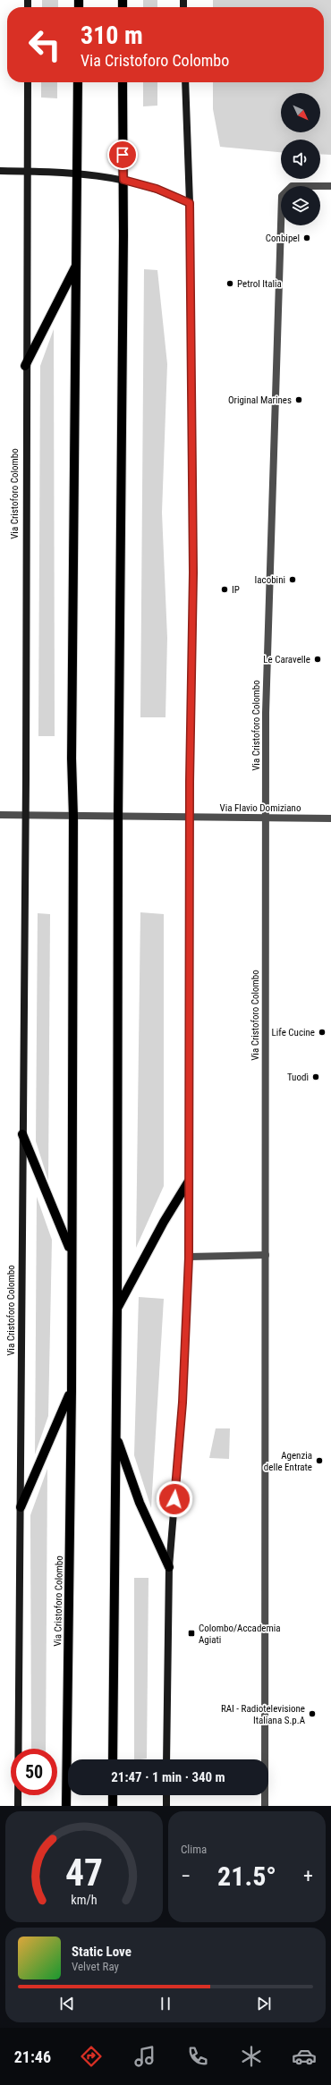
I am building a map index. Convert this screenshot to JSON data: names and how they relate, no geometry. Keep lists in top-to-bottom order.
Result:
{
  "streets": {
    "main road": ["Via Cristoforo Colombo"],
    "street": ["Via Flavio Domiziano"]
  },
  "crossings": [
    ["Via Cristoforo Colombo", "Via Flavio Domiziano"]
  ],
  "places": {
    "other": [
      "Conbipel",
      "Petrol Italia",
      "Original Marines",
      "Iacobini",
      "IP",
      "Le Caravelle",
      "Life Cucine",
      "Tuodì",
      "Agenzia delle Entrate",
      "RAI - Radiotelevisione Italiana S.p.A"
    ],
    "transit": ["Colombo/Accademia Agiati"]
  },
  "north": "bottom right",
  "page": {
    "turn": ["310 m", "Via Cristoforo Colombo"],
    "limit": "50",
    "trip": "21:47 · 1 min · 340 m",
    "tile": "Clima",
    "heat": ["−", "21.5°", "+"],
    "song": ["Static Love", "Velvet Ray"],
    "tabs": "21:46",
    "gauge": ["47", "km/h"]
  }
}
